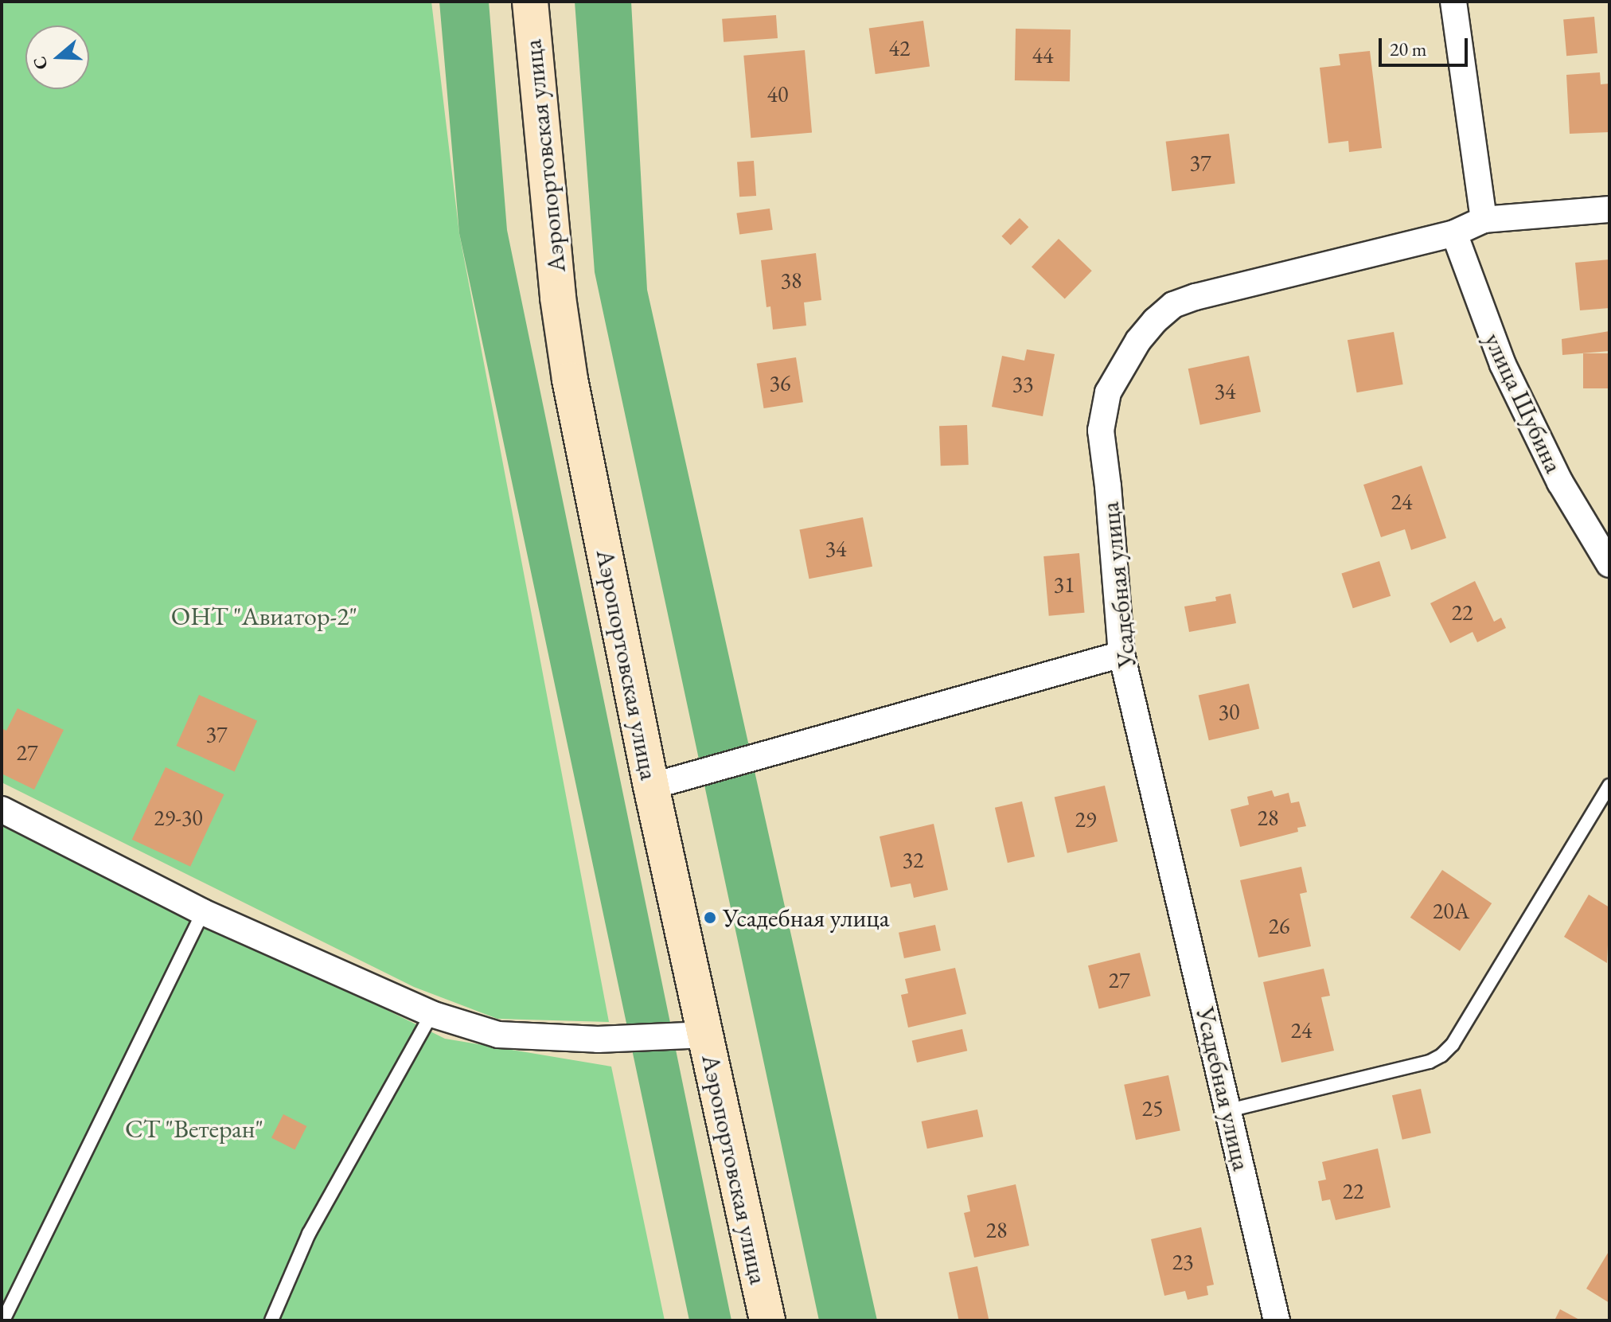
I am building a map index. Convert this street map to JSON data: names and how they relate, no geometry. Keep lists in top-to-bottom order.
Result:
{
  "streets": {
    "street": ["Аэропортовская улица", "улица Шубина", "Усадебная улица"]
  },
  "crossings": [
    ["улица Шубина", "Усадебная улица"]
  ],
  "parks": ["ОНТ \"Авиатор-2\"", "СТ \"Ветеран\""],
  "places": ["Усадебная улица"],
  "house_numbers": [
    "42",
    "44",
    "40",
    "37",
    "38",
    "36",
    "33",
    "34",
    "24",
    "34",
    "31",
    "22",
    "30",
    "37",
    "27",
    "29-30",
    "28",
    "29",
    "32",
    "20А",
    "26",
    "27",
    "24",
    "25",
    "22",
    "28",
    "23"
  ],
  "scale_bar": "20 m",
  "north": "left"
}
